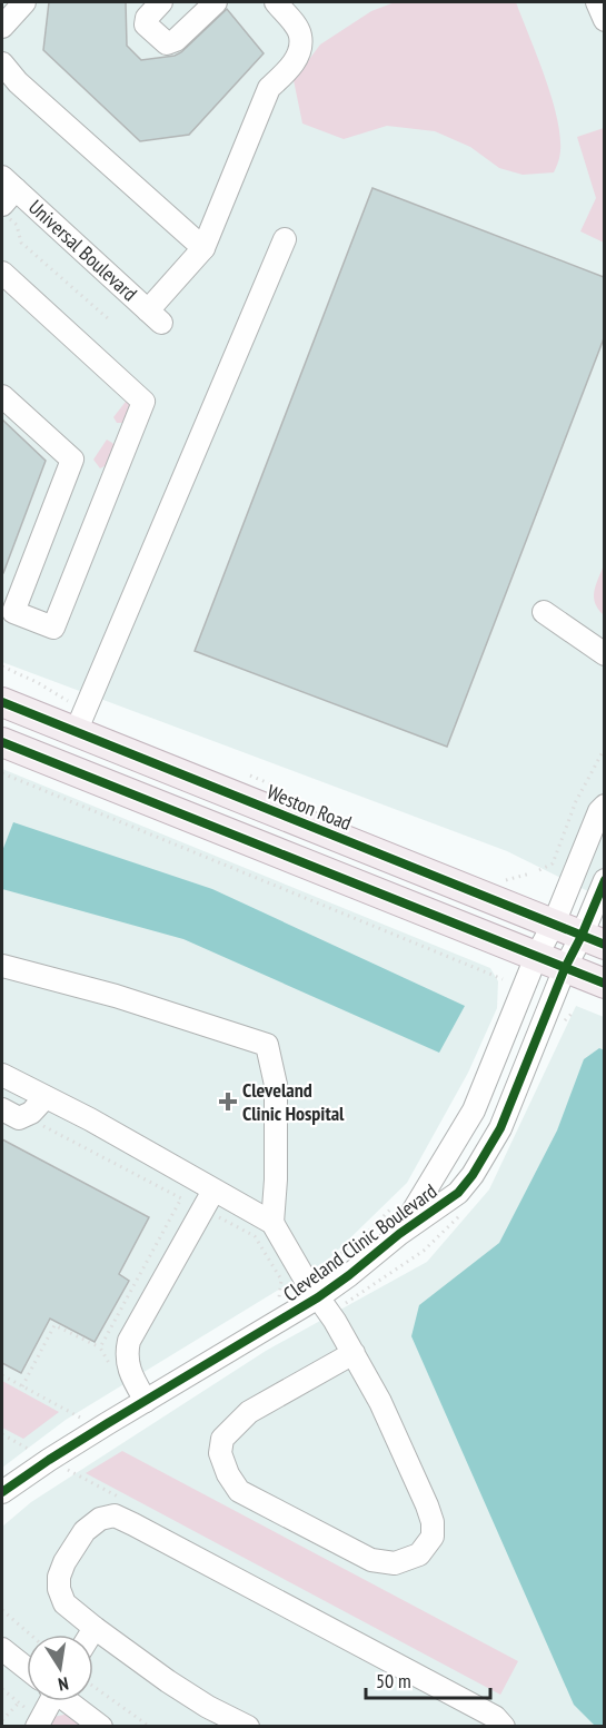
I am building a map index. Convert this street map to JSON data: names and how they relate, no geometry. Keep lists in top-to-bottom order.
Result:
{
  "streets": {
    "main road": ["Weston Road"],
    "street": ["Universal Boulevard", "Cleveland Clinic Boulevard"]
  },
  "crossings": [
    ["Weston Road", "Cleveland Clinic Boulevard"]
  ],
  "places": {
    "health": ["Cleveland Clinic Hospital"]
  },
  "scale_bar": "50 m",
  "north": "bottom"
}
